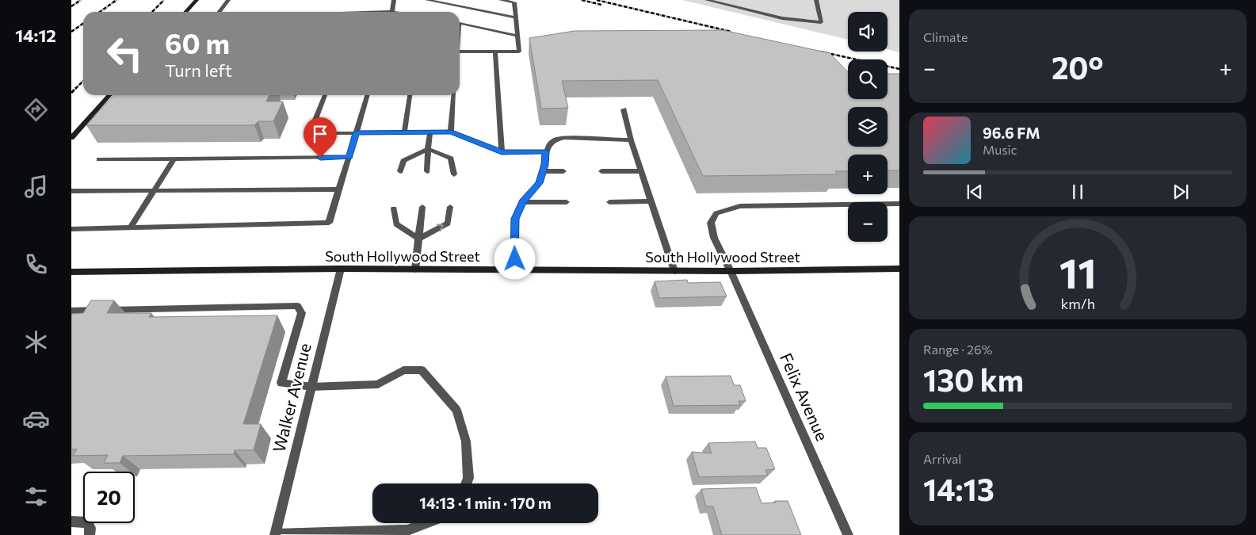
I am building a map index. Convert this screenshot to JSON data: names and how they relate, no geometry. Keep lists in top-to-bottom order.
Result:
{
  "streets": {
    "main road": ["South Hollywood Street"],
    "street": ["Felix Avenue", "Walker Avenue"]
  },
  "crossings": [
    ["South Hollywood Street", "Felix Avenue"],
    ["South Hollywood Street", "Walker Avenue"]
  ],
  "page": {
    "tabs": "14:12",
    "tile": [
      "Climate",
      ["Range · 26%", "130 km"],
      ["Arrival", "14:13"]
    ],
    "map_buttons": ["+", "−"],
    "turn": ["60 m", "Turn left"],
    "heat": ["−", "20°", "+"],
    "song": ["96.6 FM", "Music"],
    "limit": "20",
    "trip": "14:13 · 1 min · 170 m",
    "gauge": ["11", "km/h"]
  }
}
